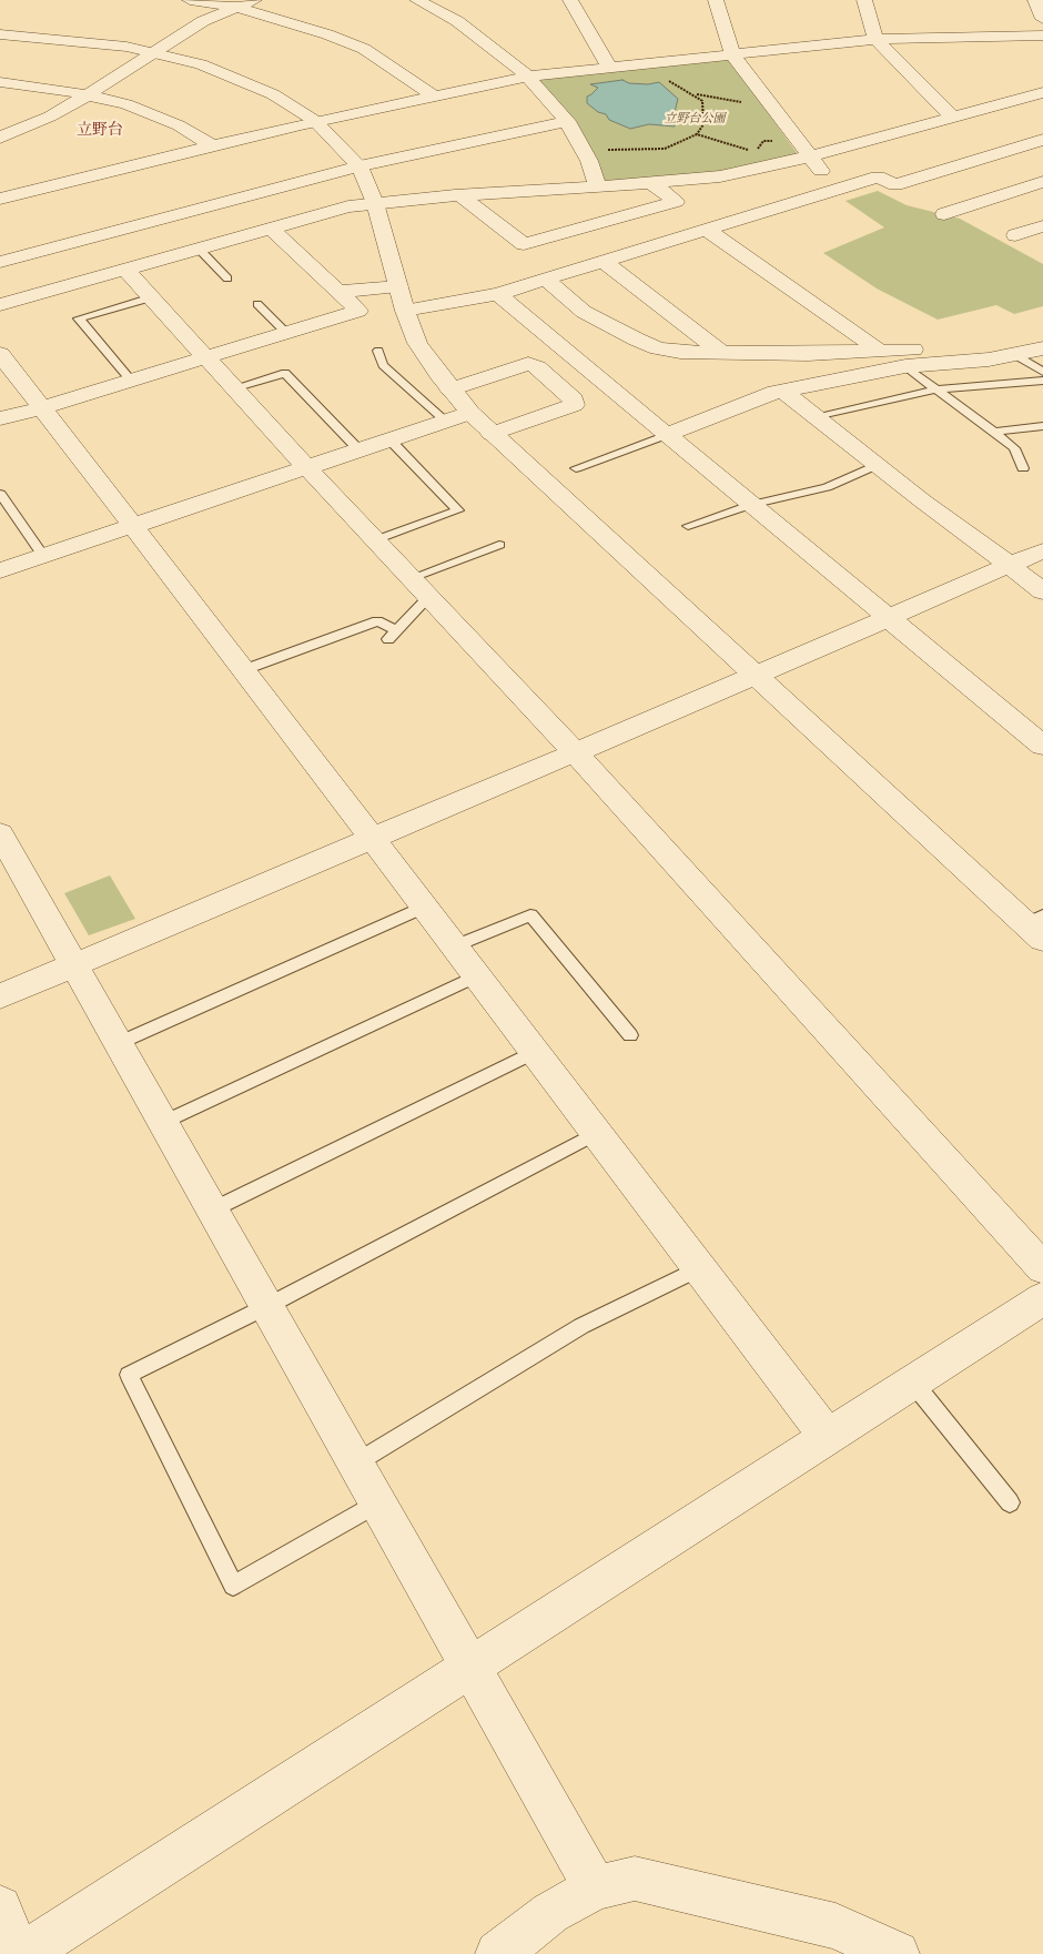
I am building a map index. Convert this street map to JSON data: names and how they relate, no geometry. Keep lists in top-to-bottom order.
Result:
{
  "districts": ["立野台"],
  "parks": ["立野台公園"]
}
